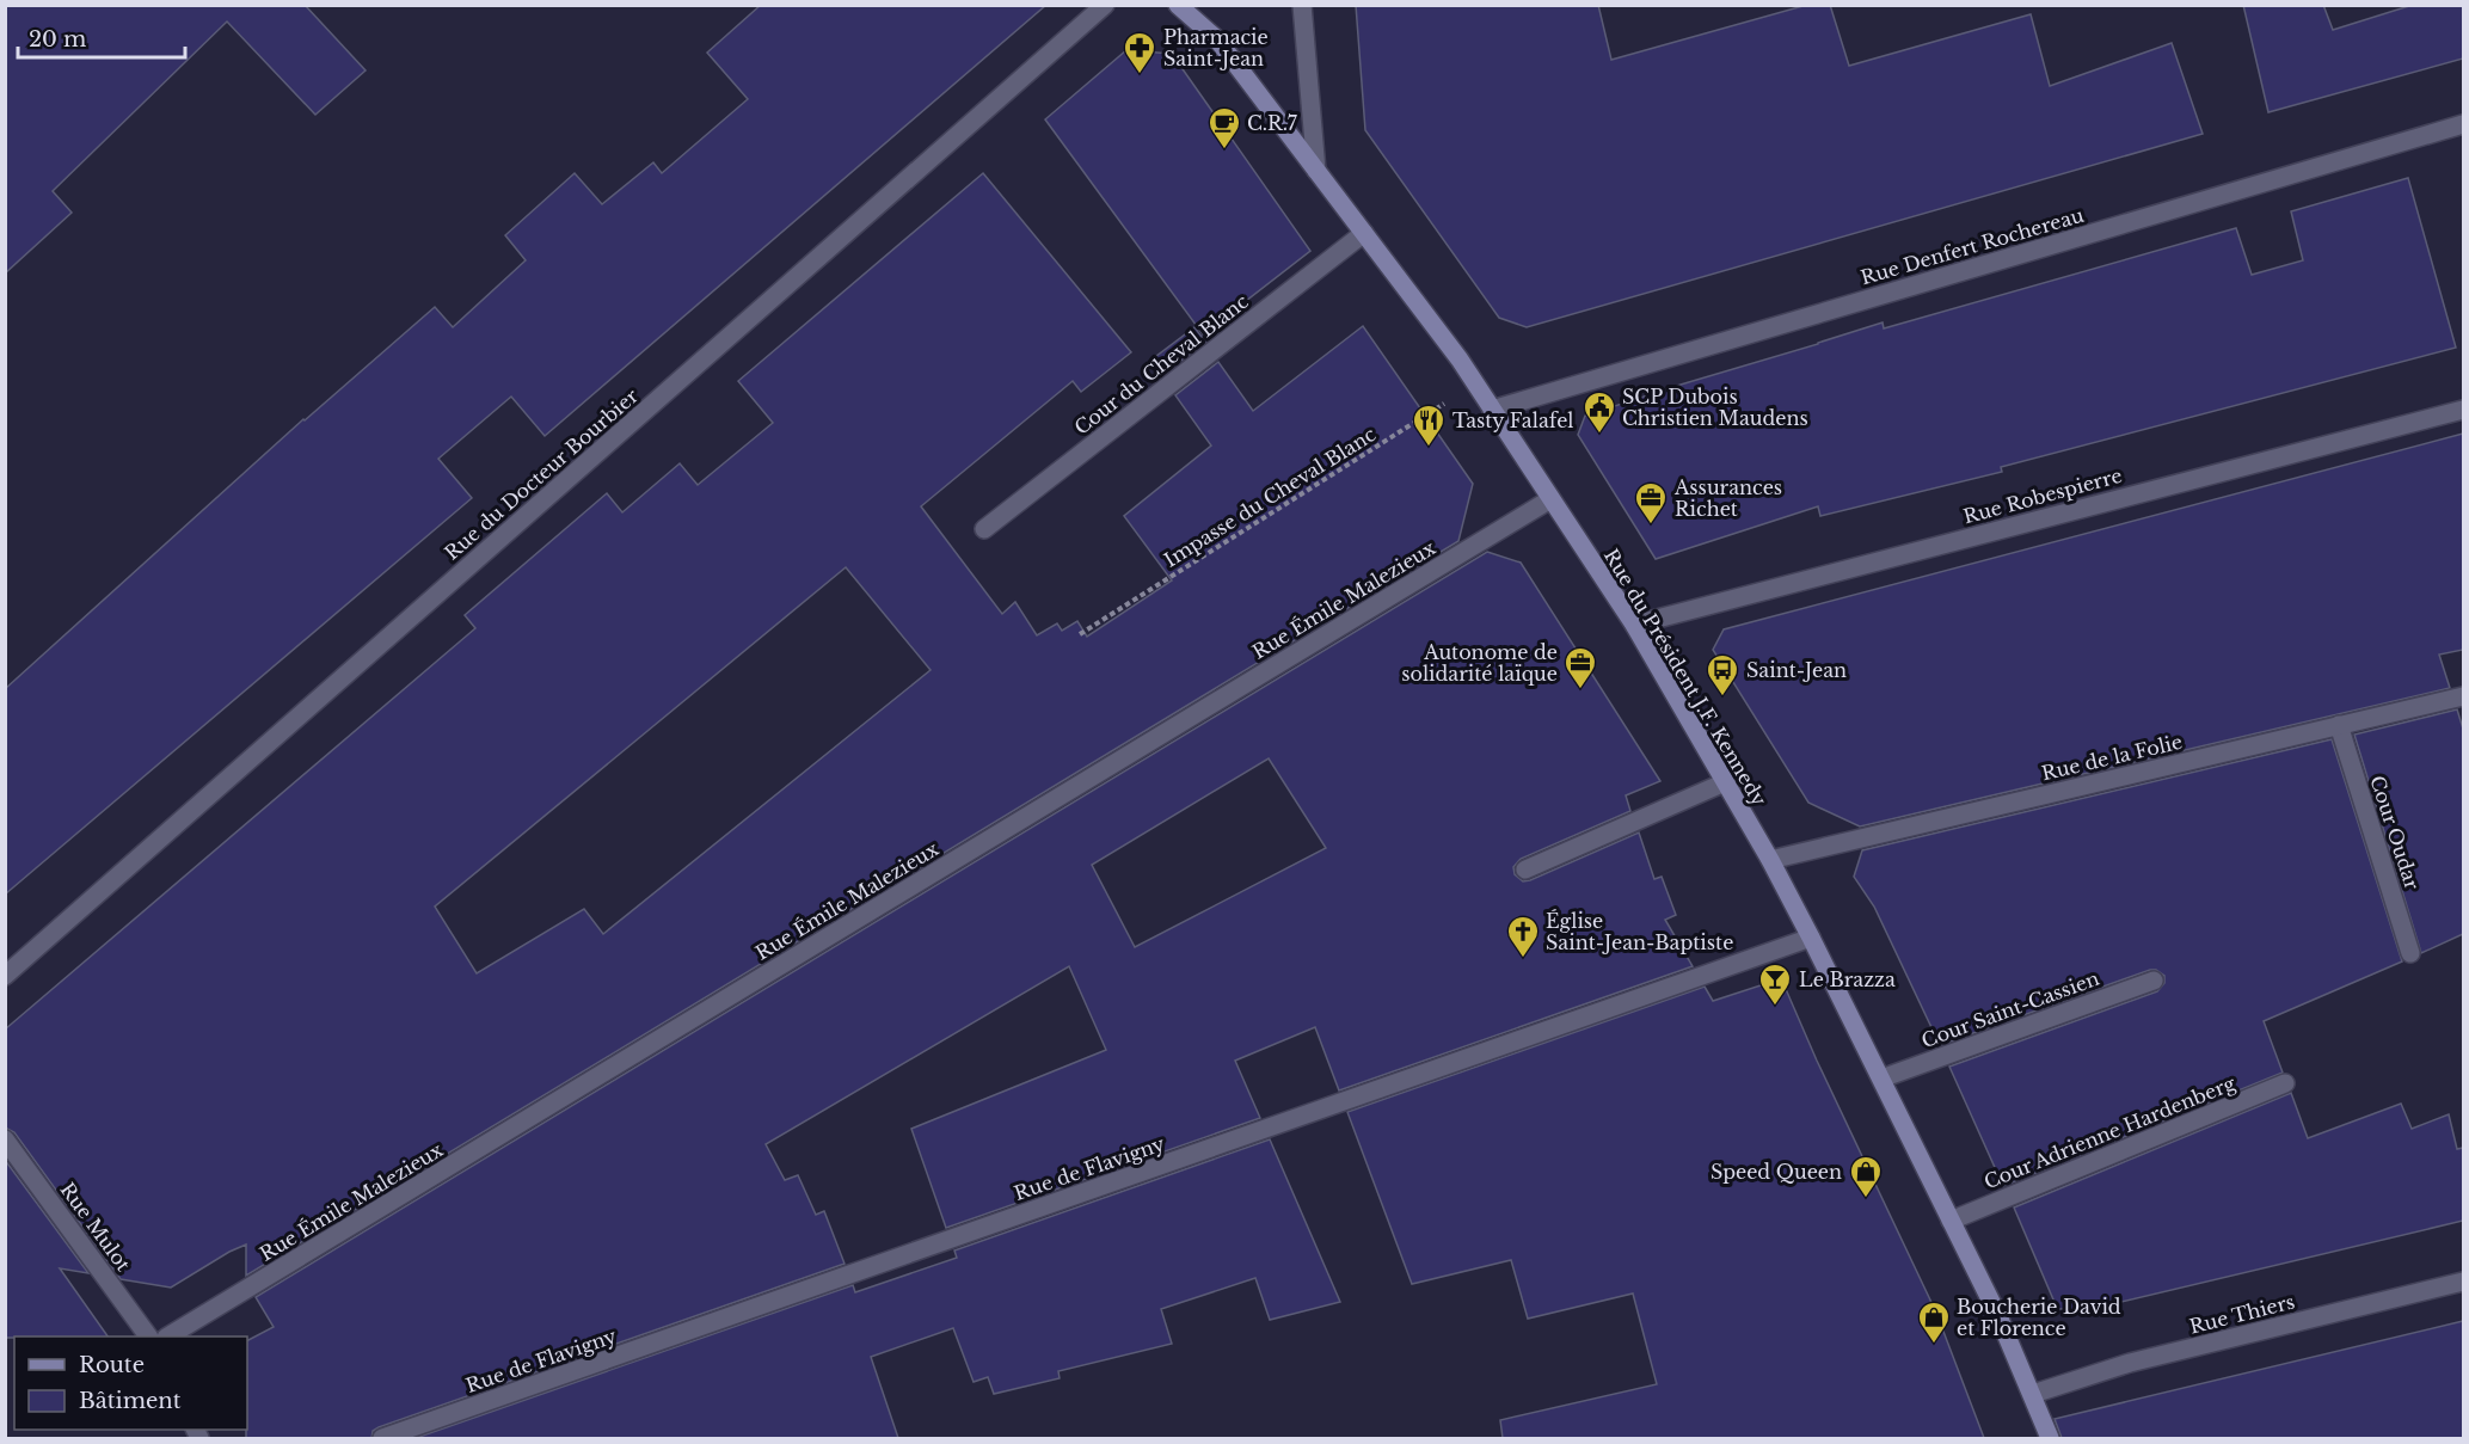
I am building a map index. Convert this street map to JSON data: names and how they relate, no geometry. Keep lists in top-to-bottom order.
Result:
{
  "streets": {
    "main road": ["Rue du Président J.F. Kennedy"],
    "street": [
      "Rue Denfert Rochereau",
      "Cour du Cheval Blanc",
      "Rue du Docteur Bourbier",
      "Rue Robespierre",
      "Rue Émile Malezieux",
      "Rue de la Folie",
      "Cour Oudar",
      "Cour Saint-Cassien",
      "Cour Adrienne Hardenberg",
      "Rue de Flavigny",
      "Rue Mulot",
      "Rue Thiers"
    ],
    "path": ["Impasse du Cheval Blanc"]
  },
  "crossings": [
    ["Rue Denfert Rochereau", "Rue du Président J.F. Kennedy"],
    ["Cour du Cheval Blanc", "Rue du Président J.F. Kennedy"],
    ["Rue Robespierre", "Rue du Président J.F. Kennedy"],
    ["Impasse du Cheval Blanc", "Rue du Président J.F. Kennedy"],
    ["Rue Émile Malezieux", "Rue du Président J.F. Kennedy"],
    ["Rue du Président J.F. Kennedy", "Rue de la Folie"],
    ["Rue du Président J.F. Kennedy", "Cour Saint-Cassien"],
    ["Rue du Président J.F. Kennedy", "Cour Adrienne Hardenberg"],
    ["Rue du Président J.F. Kennedy", "Rue de Flavigny"],
    ["Rue du Président J.F. Kennedy", "Rue Thiers"],
    ["Rue de la Folie", "Cour Oudar"]
  ],
  "places": {
    "pharmacy": ["Pharmacie Saint-Jean"],
    "cafe": ["C.R.7"],
    "public building": ["SCP Dubois Christien Maudens"],
    "restaurant": ["Tasty Falafel"],
    "office": ["Assurances Richet", "Autonome de solidarité laïque"],
    "bus stop": ["Saint-Jean"],
    "church": ["Église Saint-Jean-Baptiste"],
    "bar": ["Le Brazza"],
    "shop": ["Speed Queen", "Boucherie David et Florence"]
  },
  "legend": ["Route", "Bâtiment"],
  "scale_bar": "20 m"
}
